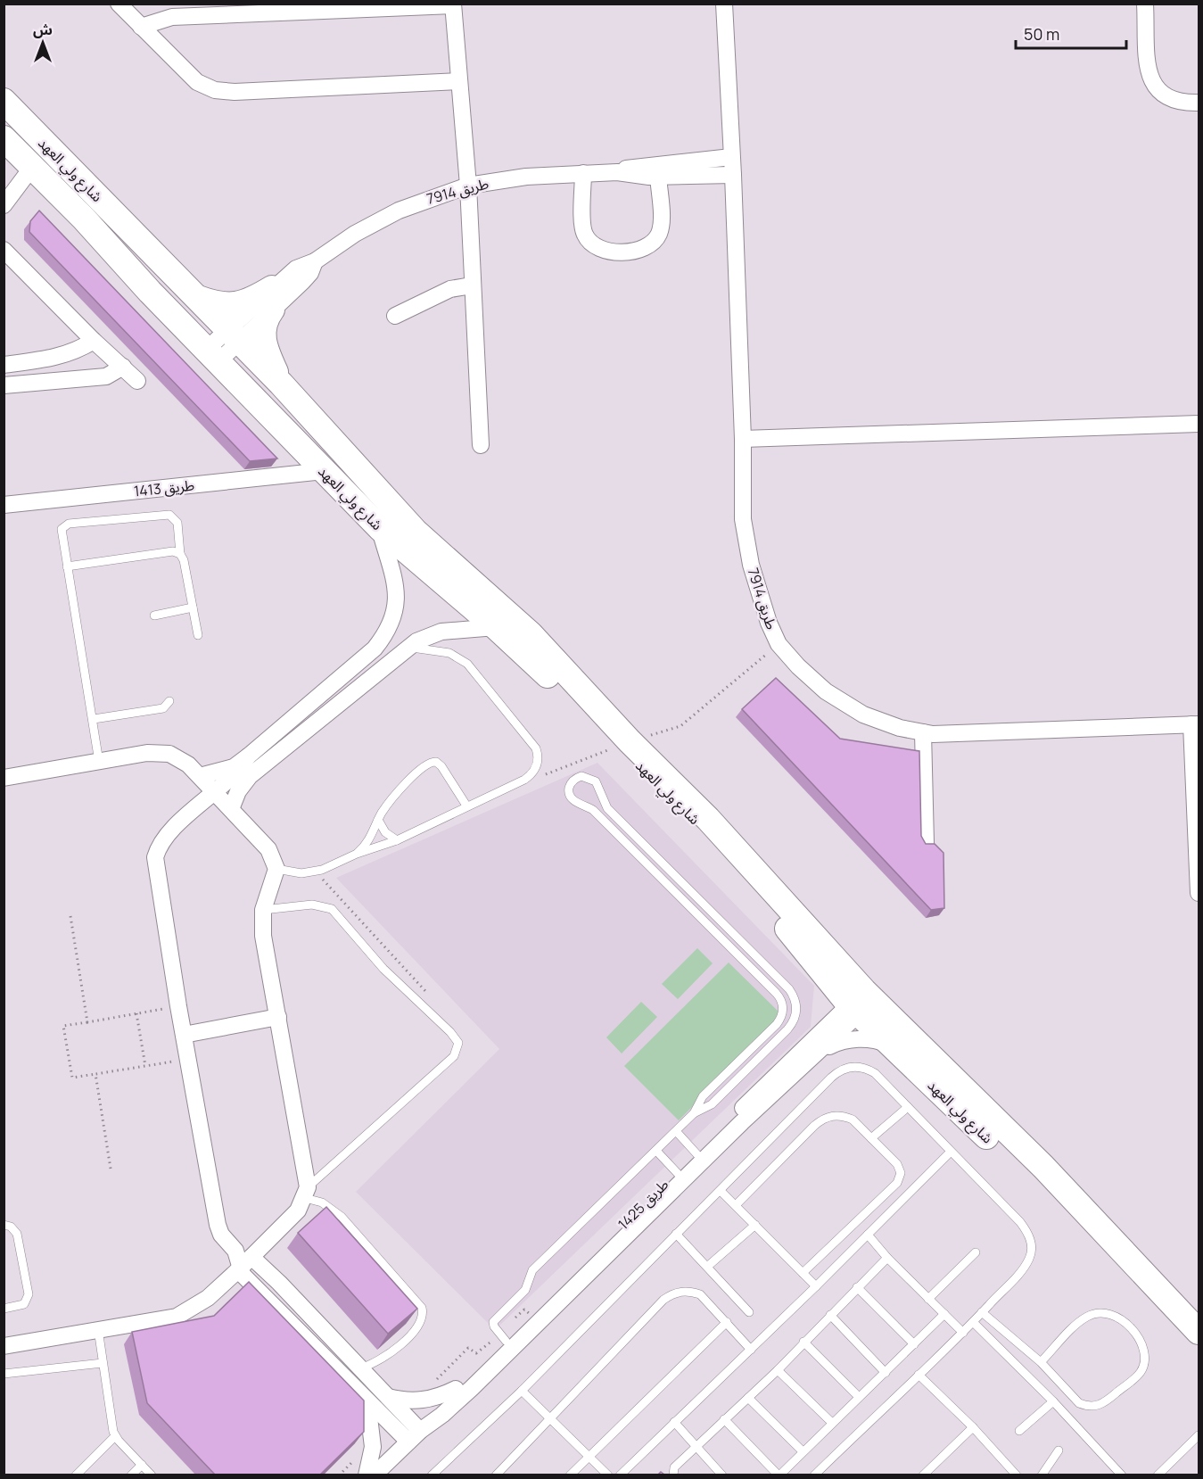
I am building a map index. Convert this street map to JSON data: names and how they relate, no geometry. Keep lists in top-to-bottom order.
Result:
{
  "streets": {
    "main road": ["شارع ولي العهد"],
    "street": ["طريق 7914", "طريق 1413", "طريق 1425"]
  },
  "crossings": [
    ["شارع ولي العهد", "طريق 7914"],
    ["شارع ولي العهد", "طريق 1413"],
    ["شارع ولي العهد", "طريق 1425"]
  ],
  "scale_bar": "50 m",
  "north": "top"
}
